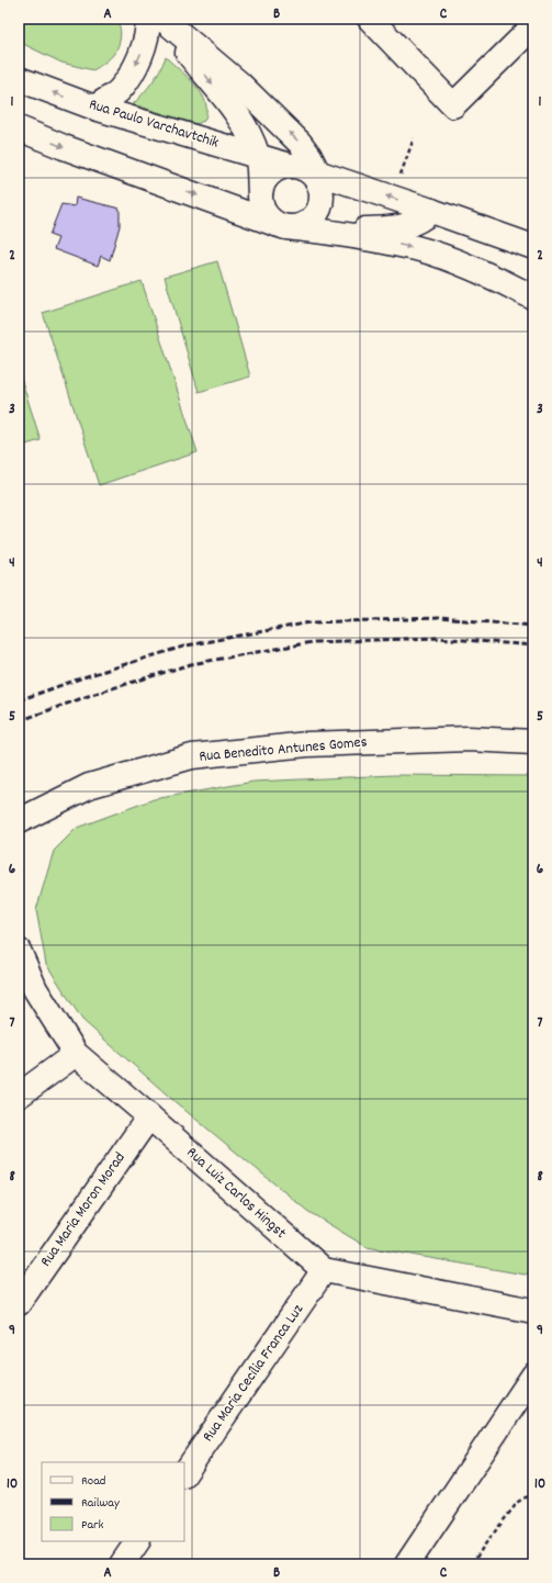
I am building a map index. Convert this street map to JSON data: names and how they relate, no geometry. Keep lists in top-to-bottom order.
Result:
{
  "streets": {
    "street": [
      "Rua Paulo Varchavtchik",
      "Rua Benedito Antunes Gomes",
      "Rua Luiz Carlos Hingst",
      "Rua Maria Moron Morad",
      "Rua Maria Cecília Franca Luz"
    ]
  },
  "crossings": [
    ["Rua Luiz Carlos Hingst", "Rua Maria Moron Morad"],
    ["Rua Luiz Carlos Hingst", "Rua Maria Cecília Franca Luz"]
  ],
  "legend": ["Road", "Railway", "Park"],
  "grid": {
    "columns": ["A", "B", "C"],
    "rows": [
      "1",
      "2",
      "3",
      "4",
      "5",
      "6",
      "7",
      "8",
      "9",
      "10"
    ]
  }
}
